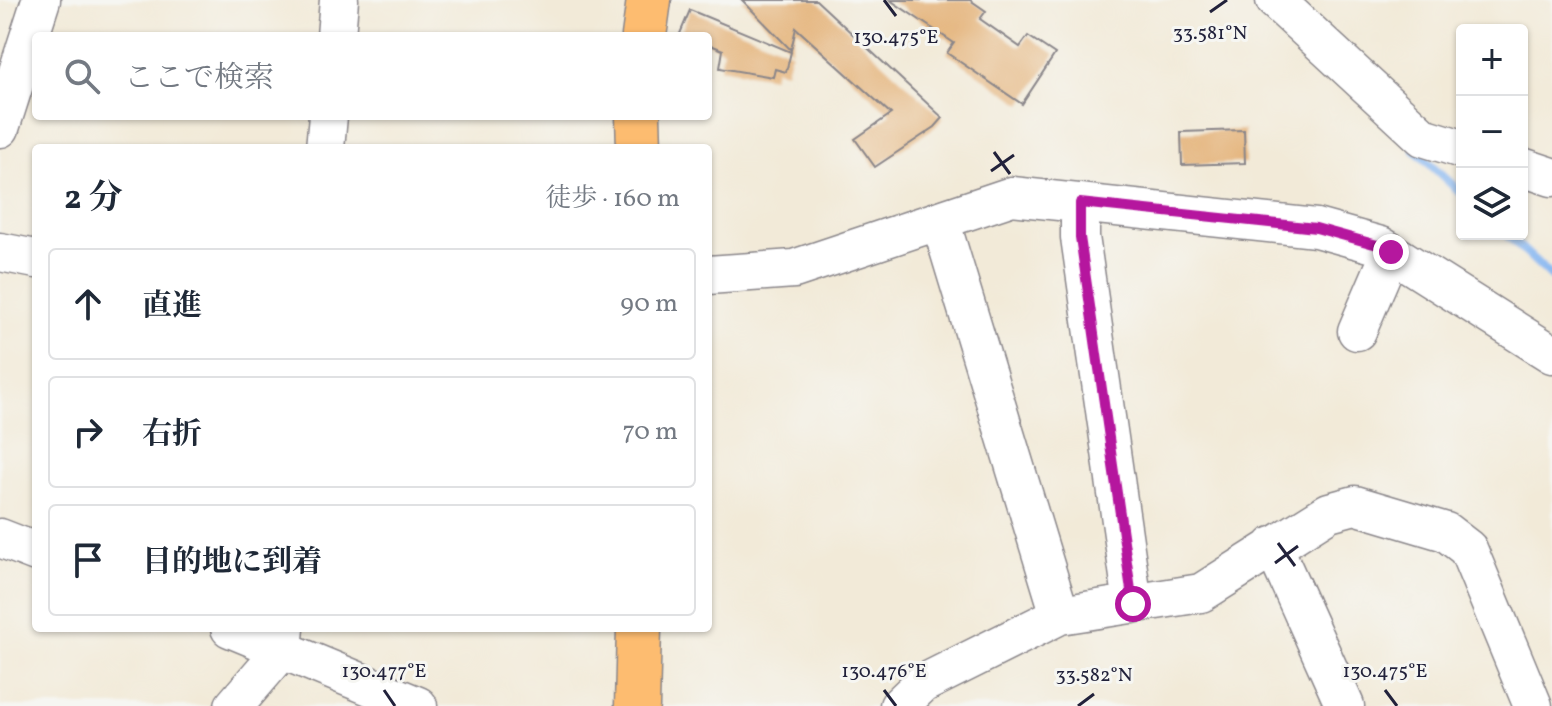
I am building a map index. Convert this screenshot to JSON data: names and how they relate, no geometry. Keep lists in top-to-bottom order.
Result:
{
  "page": {
    "map_buttons": ["+", "−"],
    "search": "ここで検索",
    "heading": ["2 分", "徒歩 · 160 m"],
    "list": [
      ["直進", "90 m"],
      ["右折", "70 m"],
      "目的地に到着"
    ]
  },
  "coordinates": [
    "33.581°N",
    "130.475°E",
    "130.477°E",
    "130.476°E",
    "33.582°N"
  ]
}
